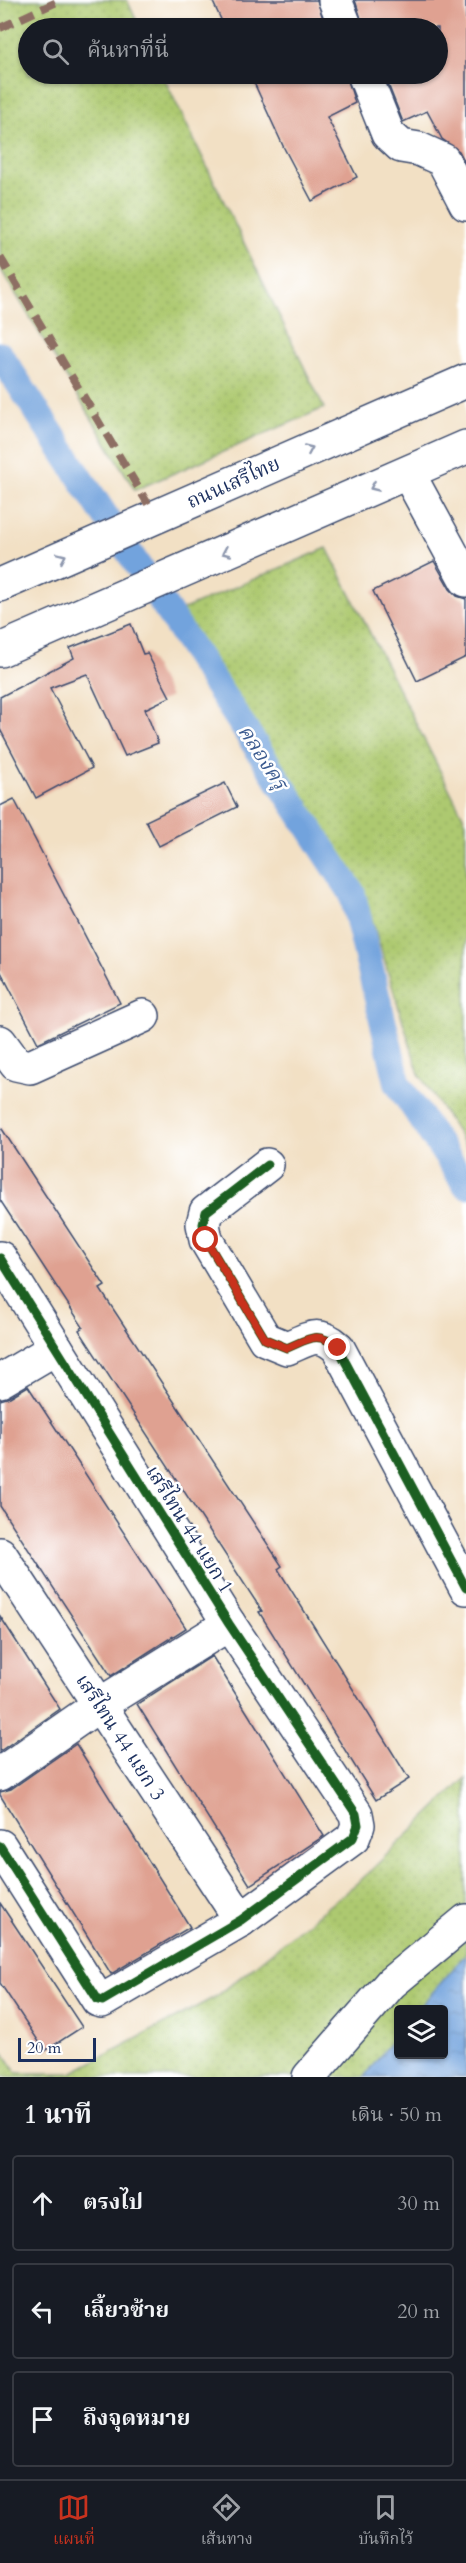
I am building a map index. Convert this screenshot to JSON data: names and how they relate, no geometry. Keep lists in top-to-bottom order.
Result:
{
  "streets": {
    "street": ["ถนนเสรีไทย", "เสรีไทน 44 แยก 1", "เสรีไทน 44 แยก 3"]
  },
  "crossings": [
    ["เสรีไทน 44 แยก 1", "เสรีไทน 44 แยก 3"]
  ],
  "water": ["คลองครุ"],
  "scale_bar": "20 m",
  "page": {
    "search": "ค้นหาที่นี่",
    "scale": "20 m",
    "heading": ["1 นาที", "เดิน · 50 m"],
    "list": [
      ["ตรงไป", "30 m"],
      ["เลี้ยวซ้าย", "20 m"],
      "ถึงจุดหมาย"
    ],
    "nav": ["แผนที่", "เส้นทาง", "บันทึกไว้"]
  }
}
